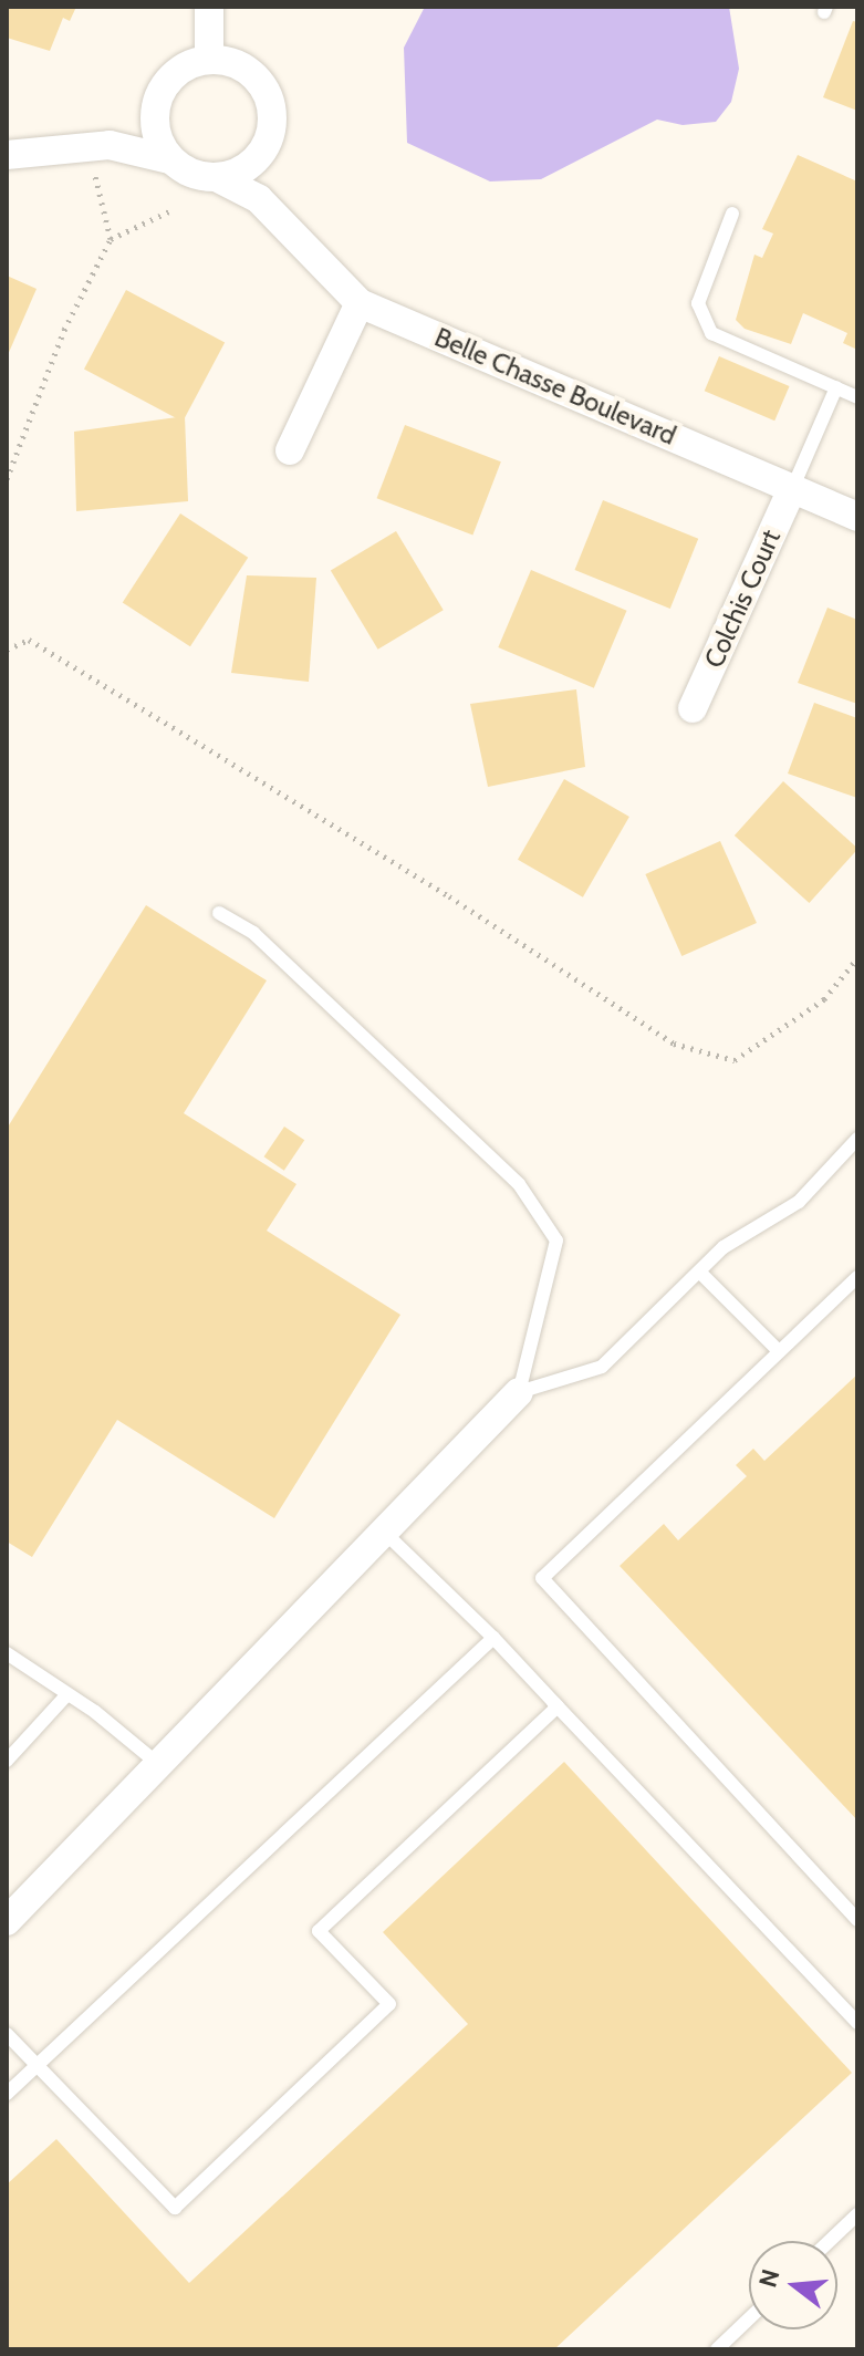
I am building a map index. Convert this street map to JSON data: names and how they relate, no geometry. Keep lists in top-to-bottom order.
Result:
{
  "streets": {
    "street": ["Belle Chasse Boulevard", "Colchis Court"]
  },
  "crossings": [
    ["Belle Chasse Boulevard", "Colchis Court"]
  ],
  "north": "left"
}
